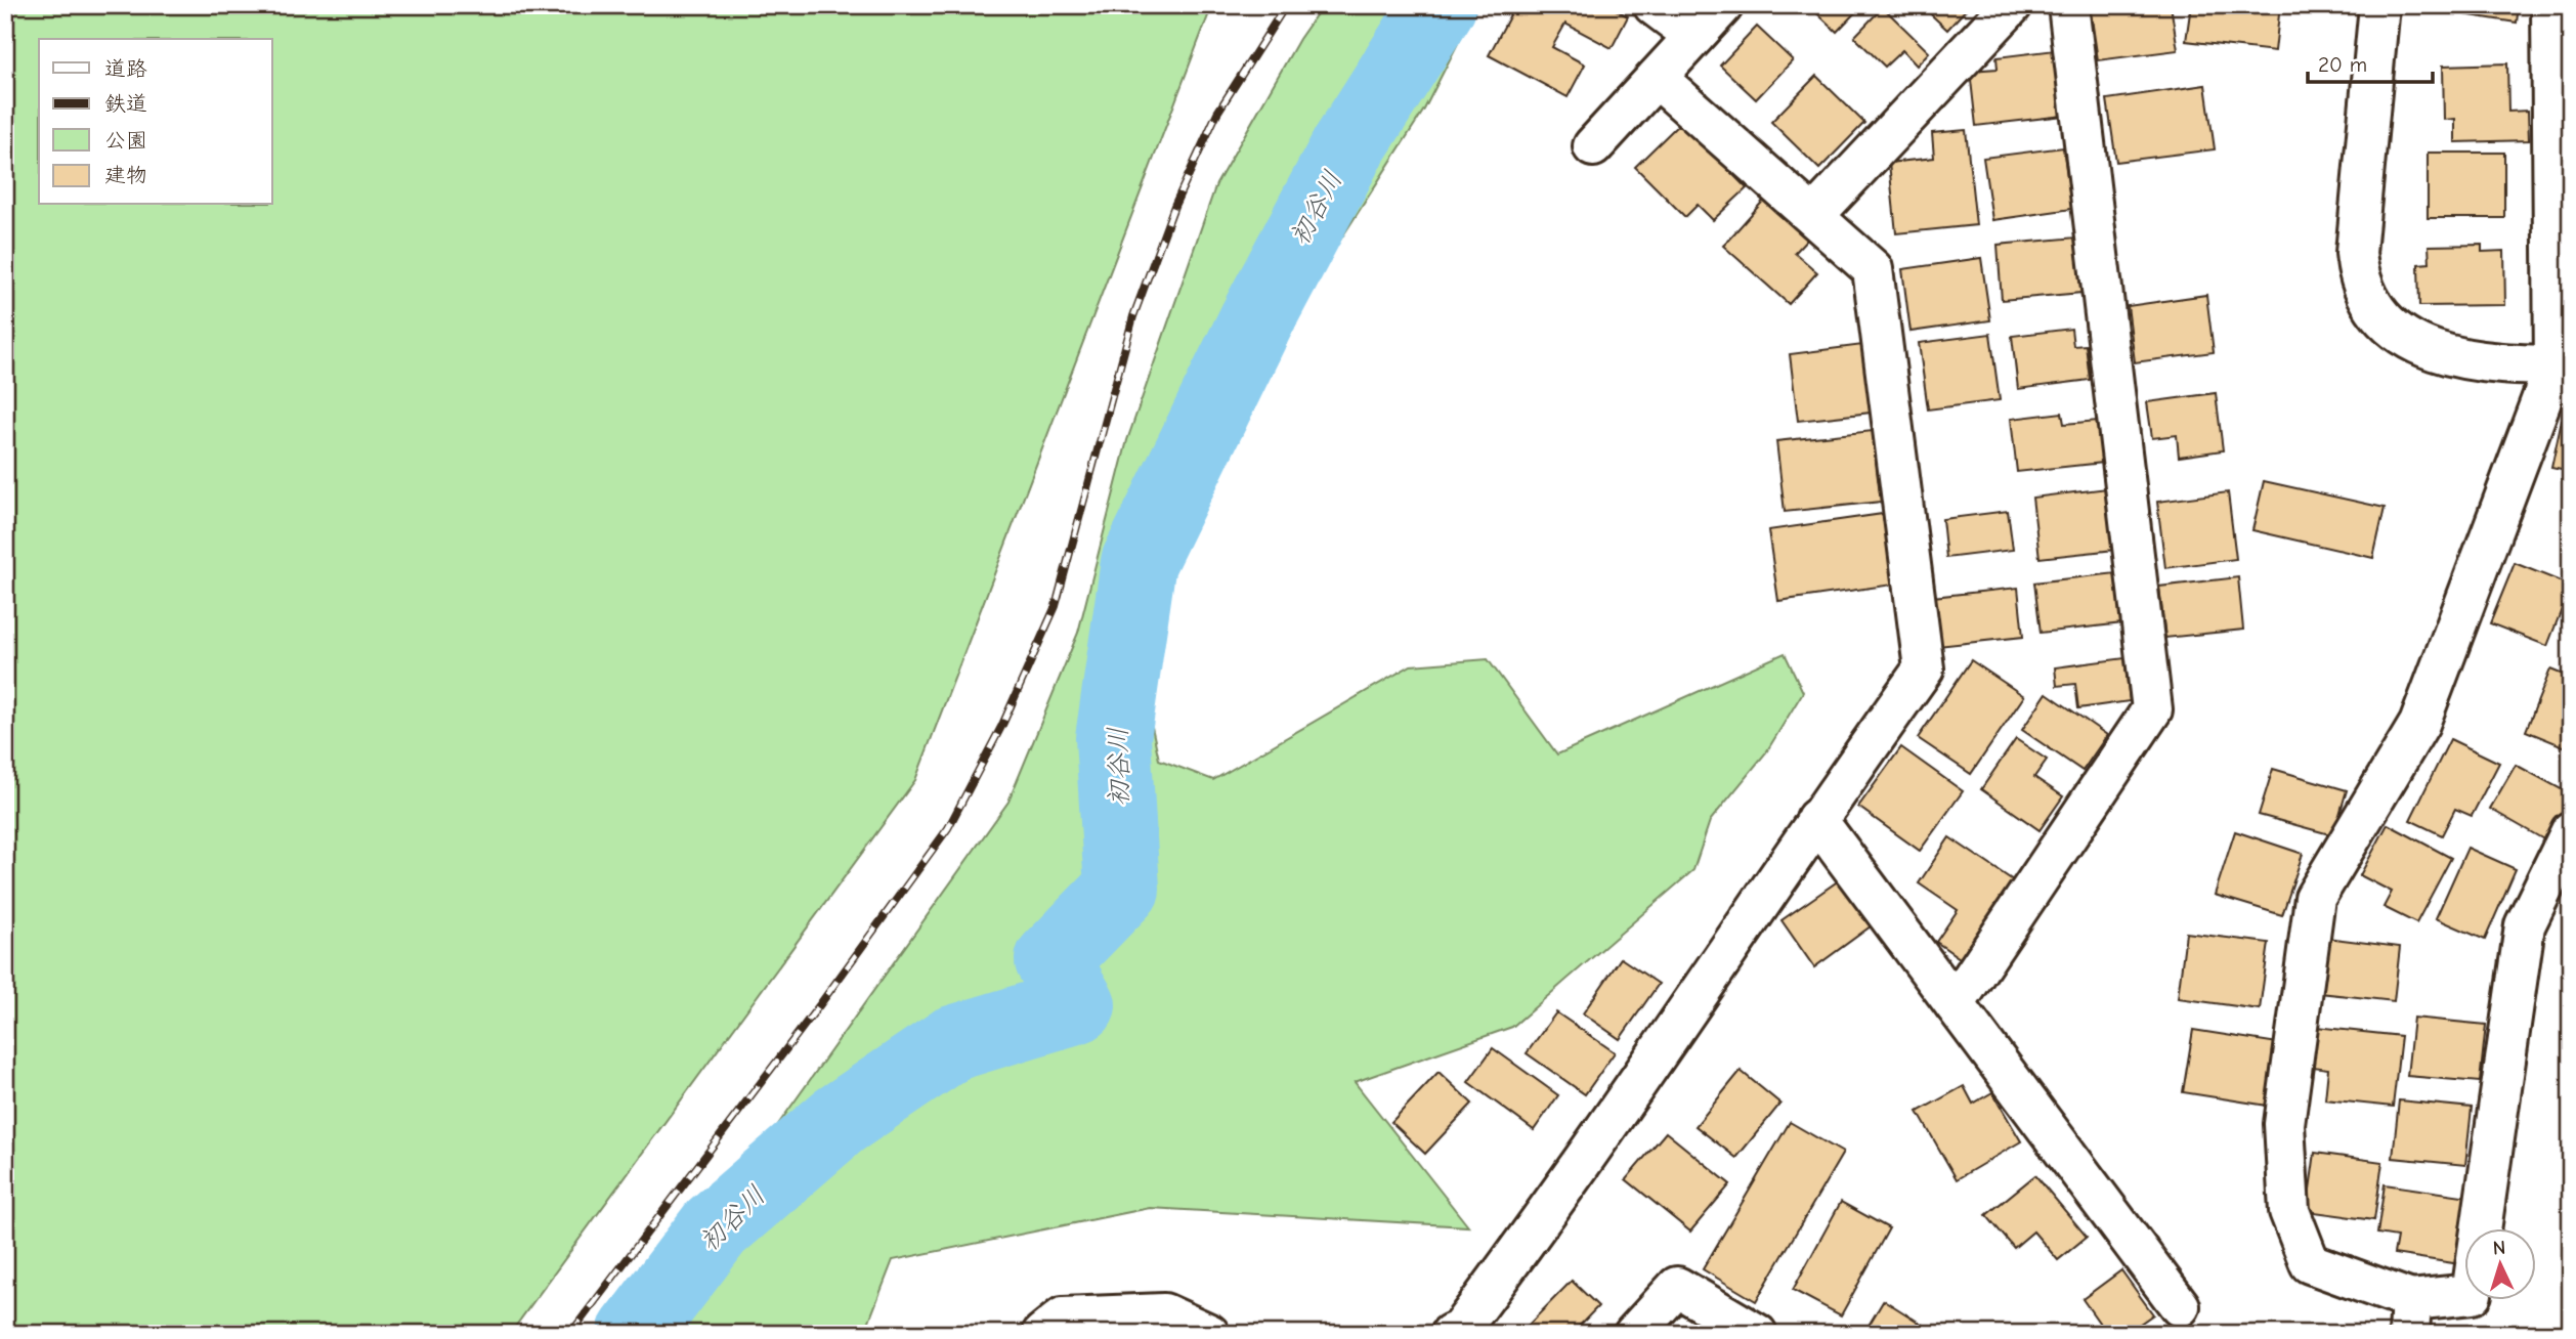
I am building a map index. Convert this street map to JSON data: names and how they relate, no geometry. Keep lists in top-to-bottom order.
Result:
{
  "water": ["初谷川"],
  "legend": [
    "道路",
    "鉄道",
    "公園",
    "建物"
  ],
  "scale_bar": "20 m",
  "north": "top"
}
